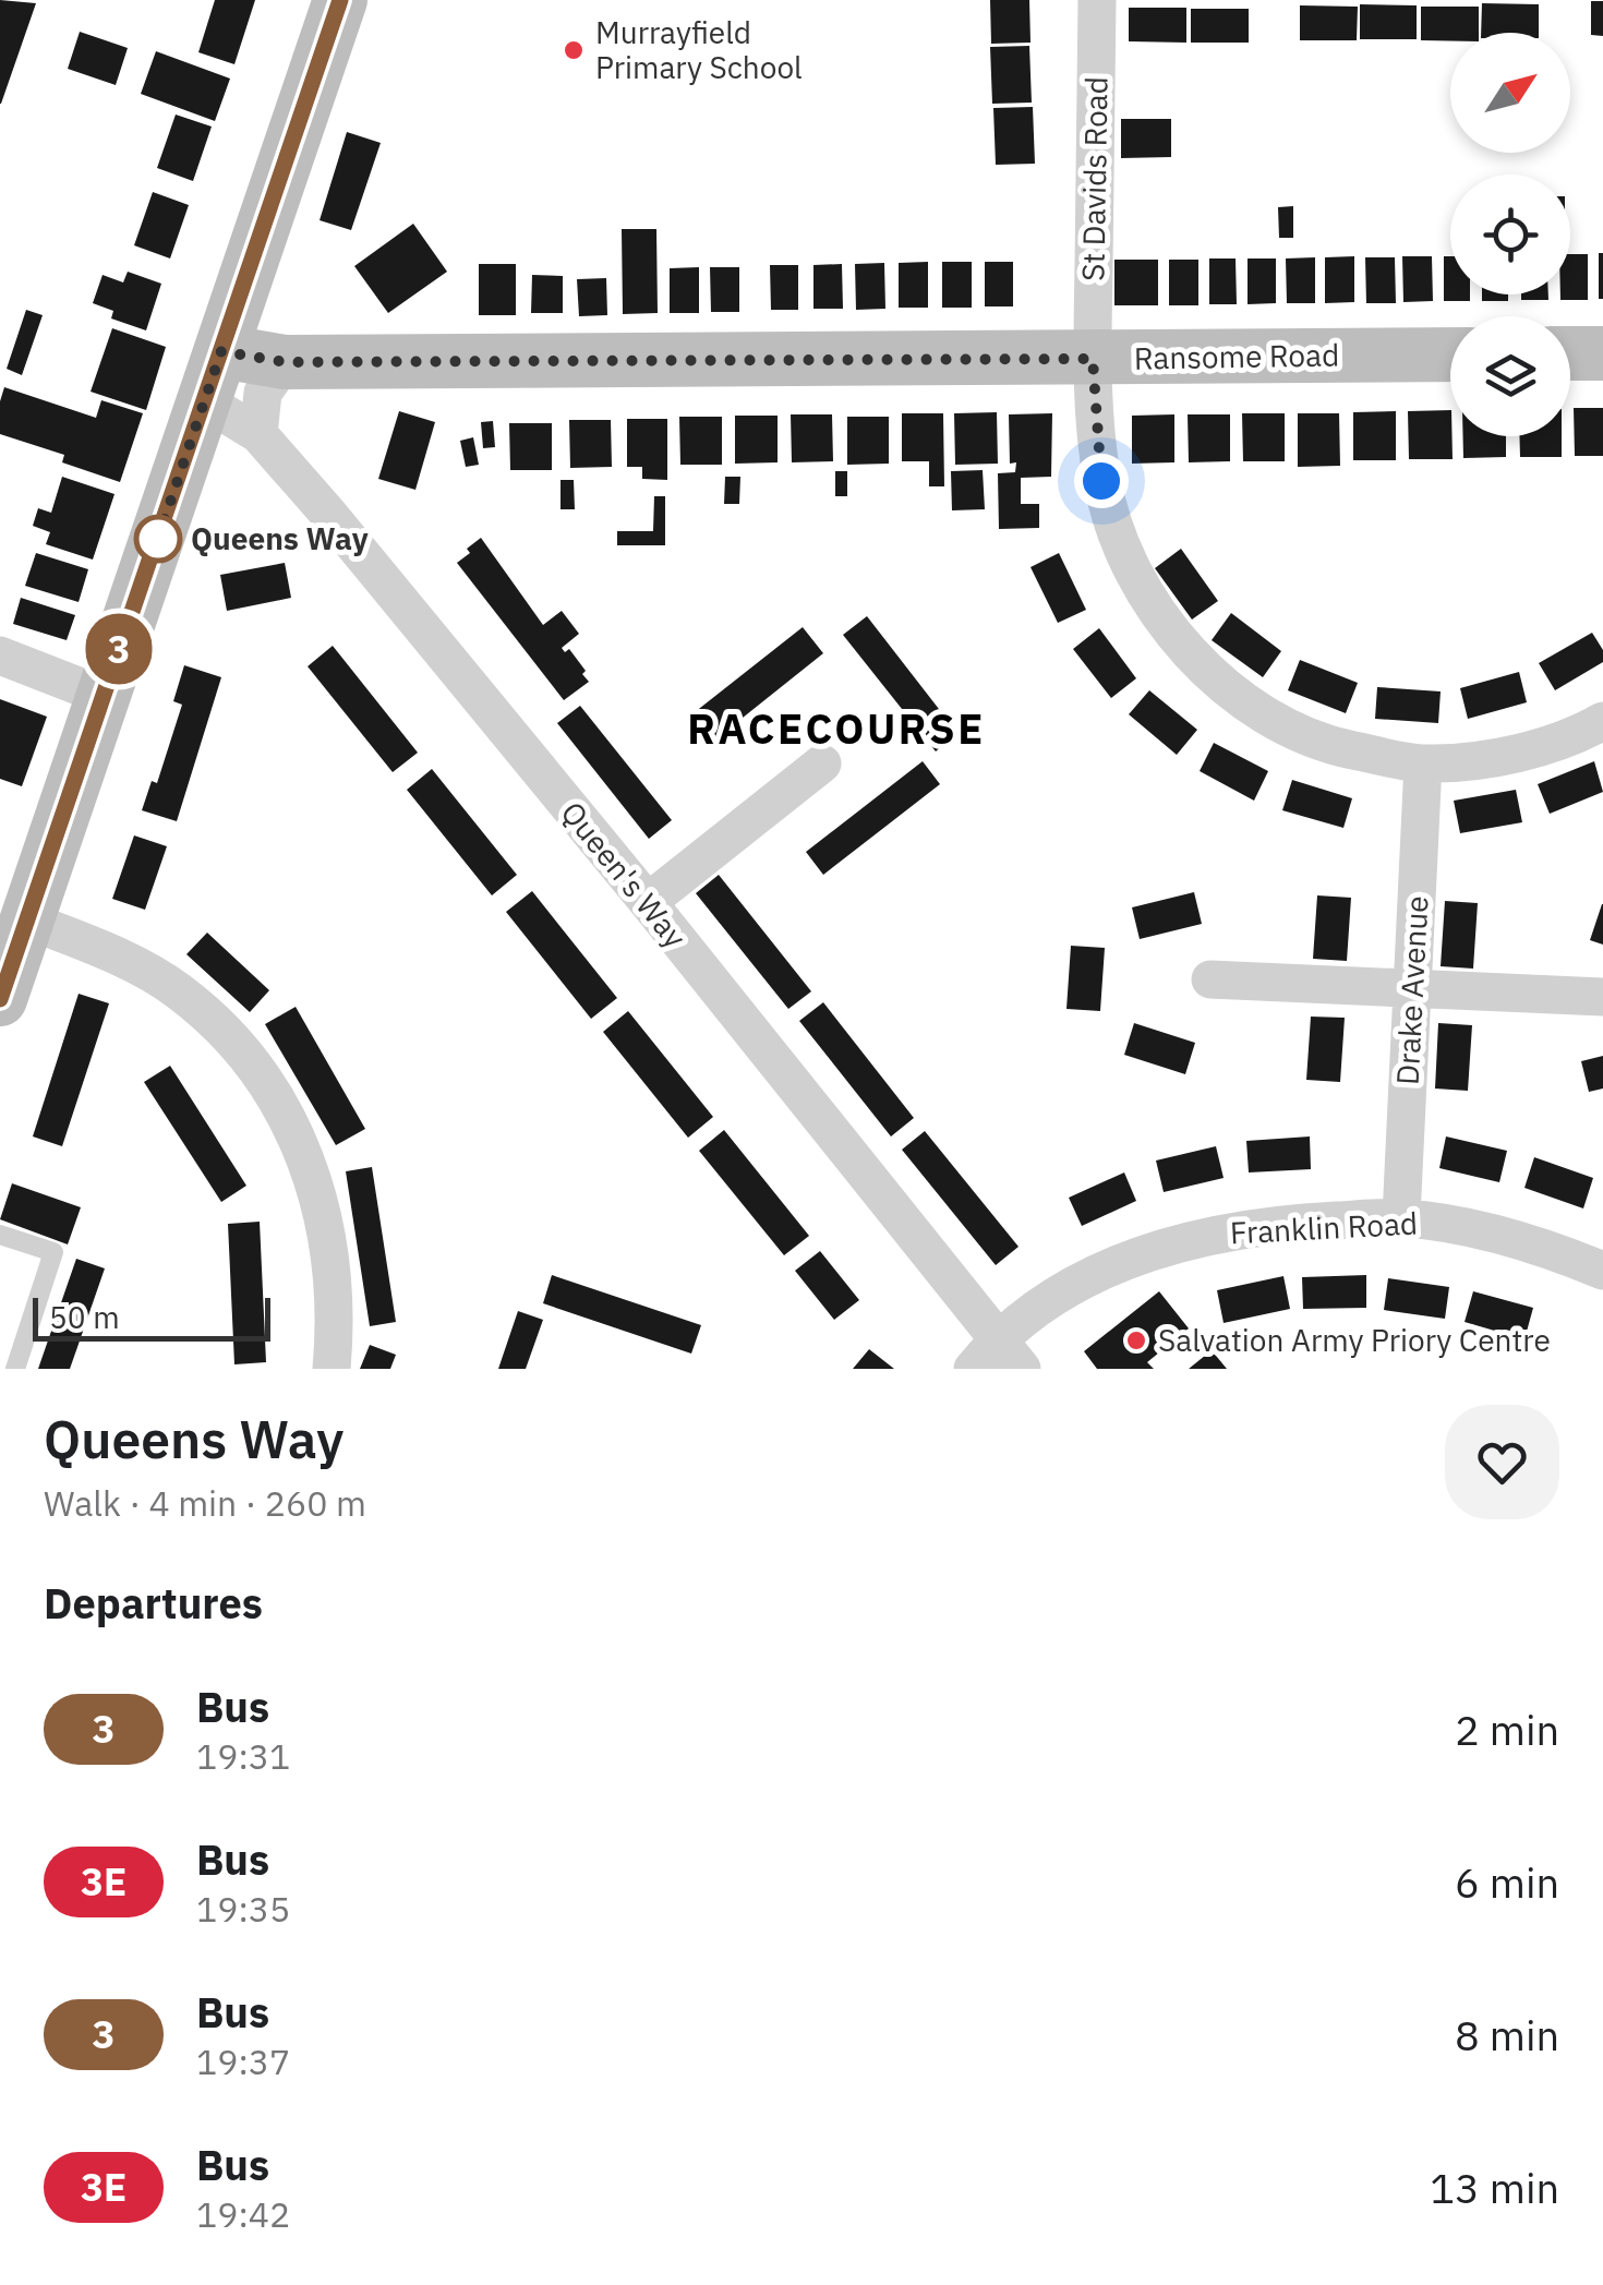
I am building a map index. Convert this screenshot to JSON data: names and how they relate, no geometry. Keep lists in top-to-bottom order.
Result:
{
  "streets": {
    "street": [
      "St Davids Road",
      "Ransome Road",
      "Queen's Way",
      "Drake Avenue",
      "Franklin Road"
    ]
  },
  "crossings": [
    ["St Davids Road", "Ransome Road"],
    ["St Davids Road", "Drake Avenue"],
    ["Ransome Road", "Queen's Way"],
    ["Queen's Way", "Franklin Road"],
    ["Drake Avenue", "Franklin Road"]
  ],
  "districts": ["RACECOURSE"],
  "places": ["Murrayfield Primary School", "Queens Way", "Salvation Army Priory Centre"],
  "lines": ["bus line 3"],
  "scale_bar": "50 m",
  "north": "top right",
  "page": {
    "on_map": "3",
    "scale": "50 m",
    "heading": [
      ["Queens Way", "Walk · 4 min · 260 m"],
      "Departures"
    ],
    "list": [
      {
        "mark": "3",
        "name": "Bus",
        "note": "19:31",
        "value": "2 min"
      },
      {
        "mark": "3E",
        "name": "Bus",
        "note": "19:35",
        "value": "6 min"
      },
      {
        "mark": "3",
        "name": "Bus",
        "note": "19:37",
        "value": "8 min"
      },
      {
        "mark": "3E",
        "name": "Bus",
        "note": "19:42",
        "value": "13 min"
      }
    ]
  }
}
